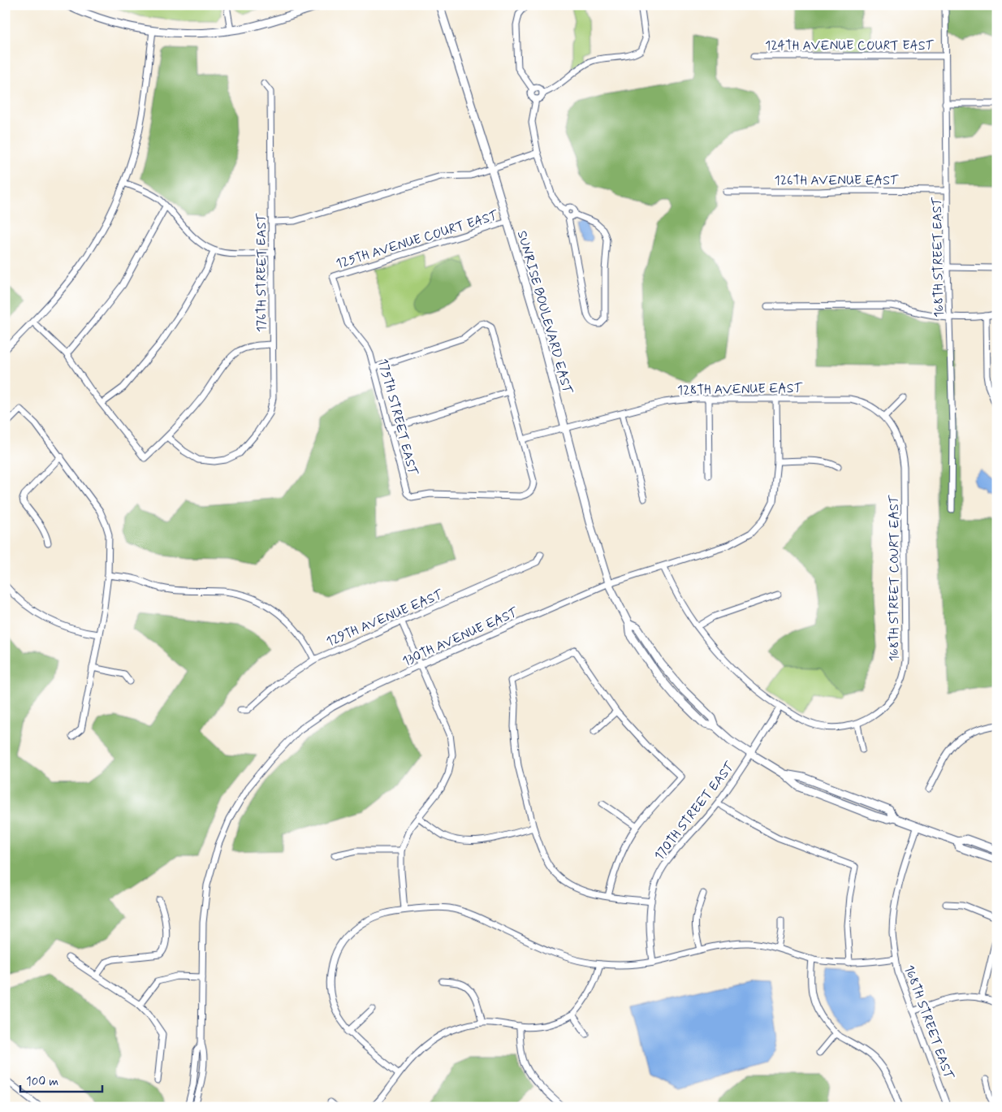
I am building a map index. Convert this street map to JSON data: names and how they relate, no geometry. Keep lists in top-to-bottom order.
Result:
{
  "streets": {
    "street": [
      "124TH AVENUE COURT EAST",
      "126TH AVENUE EAST",
      "125TH AVENUE COURT EAST",
      "168TH STREET EAST",
      "176TH STREET EAST",
      "SUNRISE BOULEVARD EAST",
      "128TH AVENUE EAST",
      "175TH STREET EAST",
      "168TH STREET COURT EAST",
      "129TH AVENUE EAST",
      "130TH AVENUE EAST",
      "170TH STREET EAST"
    ]
  },
  "crossings": [
    ["124TH AVENUE COURT EAST", "168TH STREET EAST"],
    ["126TH AVENUE EAST", "168TH STREET EAST"],
    ["125TH AVENUE COURT EAST", "SUNRISE BOULEVARD EAST"],
    ["125TH AVENUE COURT EAST", "175TH STREET EAST"],
    ["SUNRISE BOULEVARD EAST", "128TH AVENUE EAST"],
    ["SUNRISE BOULEVARD EAST", "130TH AVENUE EAST"],
    ["SUNRISE BOULEVARD EAST", "170TH STREET EAST"],
    ["128TH AVENUE EAST", "175TH STREET EAST"],
    ["128TH AVENUE EAST", "168TH STREET COURT EAST"],
    ["128TH AVENUE EAST", "130TH AVENUE EAST"]
  ],
  "scale_bar": "100 m"
}
